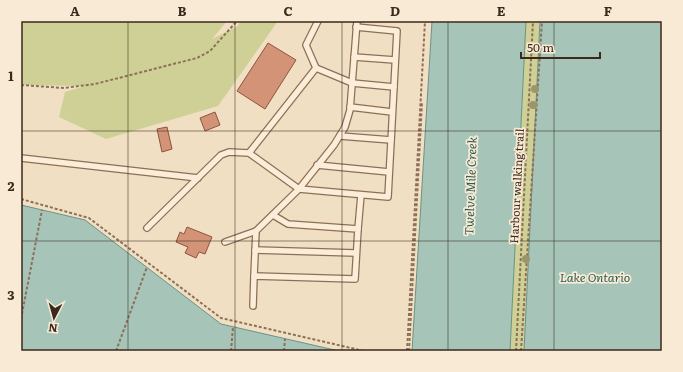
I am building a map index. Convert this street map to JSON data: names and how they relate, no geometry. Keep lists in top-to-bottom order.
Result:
{
  "streets": {
    "path": ["Harbour walking trail"]
  },
  "water": ["Twelve Mile Creek", "Lake Ontario"],
  "scale_bar": "50 m",
  "north": "bottom",
  "grid": {
    "columns": [
      "A",
      "B",
      "C",
      "D",
      "E",
      "F"
    ],
    "rows": ["1", "2", "3"]
  }
}
